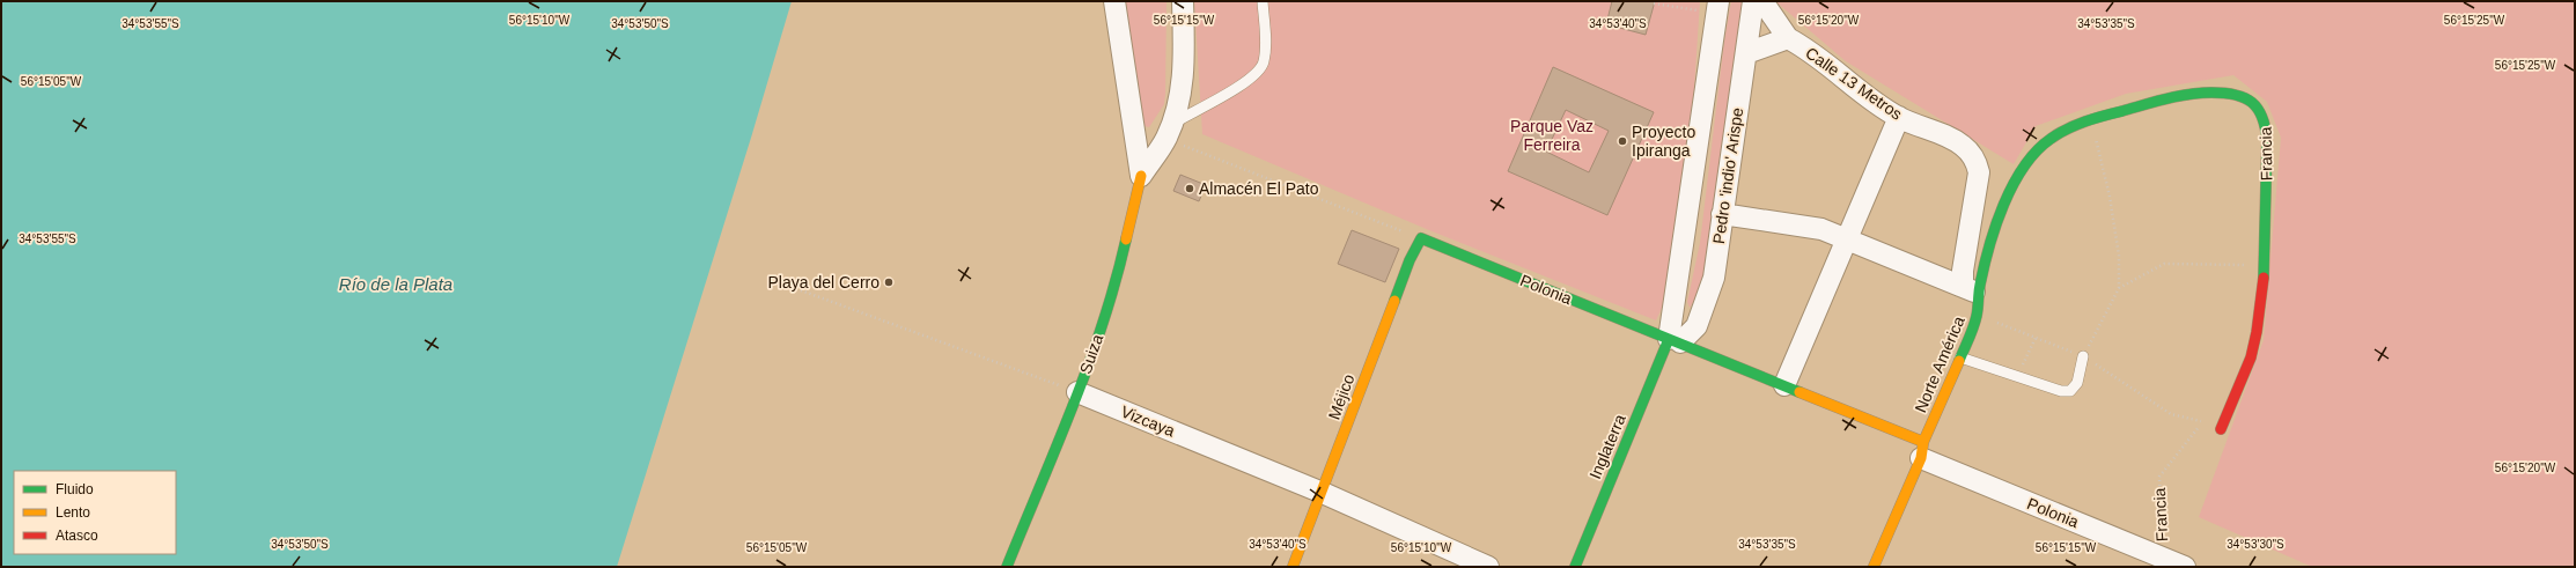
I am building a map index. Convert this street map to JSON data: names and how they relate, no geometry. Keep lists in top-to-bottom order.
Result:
{
  "streets": {
    "street": [
      "Calle 13 Metros",
      "Francia",
      "Pedro 'indio' Arispe",
      "Polonia",
      "Suiza",
      "Norte América",
      "Méjico",
      "Vizcaya",
      "Inglaterra"
    ]
  },
  "crossings": [
    ["Calle 13 Metros", "Pedro 'indio' Arispe"],
    ["Calle 13 Metros", "Norte América"],
    ["Francia", "Polonia"],
    ["Francia", "Norte América"],
    ["Pedro 'indio' Arispe", "Polonia"],
    ["Pedro 'indio' Arispe", "Inglaterra"],
    ["Polonia", "Norte América"],
    ["Polonia", "Méjico"],
    ["Polonia", "Inglaterra"],
    ["Suiza", "Vizcaya"],
    ["Méjico", "Vizcaya"]
  ],
  "water": ["Río de la Plata"],
  "parks": ["Parque Vaz Ferreira"],
  "places": ["Proyecto Ipiranga", "Almacén El Pato", "Playa del Cerro"],
  "legend": ["Fluido", "Lento", "Atasco"],
  "coordinates": [
    "56°15'10\"W",
    "56°15'25\"W",
    "56°15'15\"W",
    "56°15'20\"W",
    "34°53'55\"S",
    "34°53'50\"S",
    "34°53'40\"S",
    "34°53'35\"S",
    "56°15'05\"W",
    "34°53'30\"S"
  ]
}
